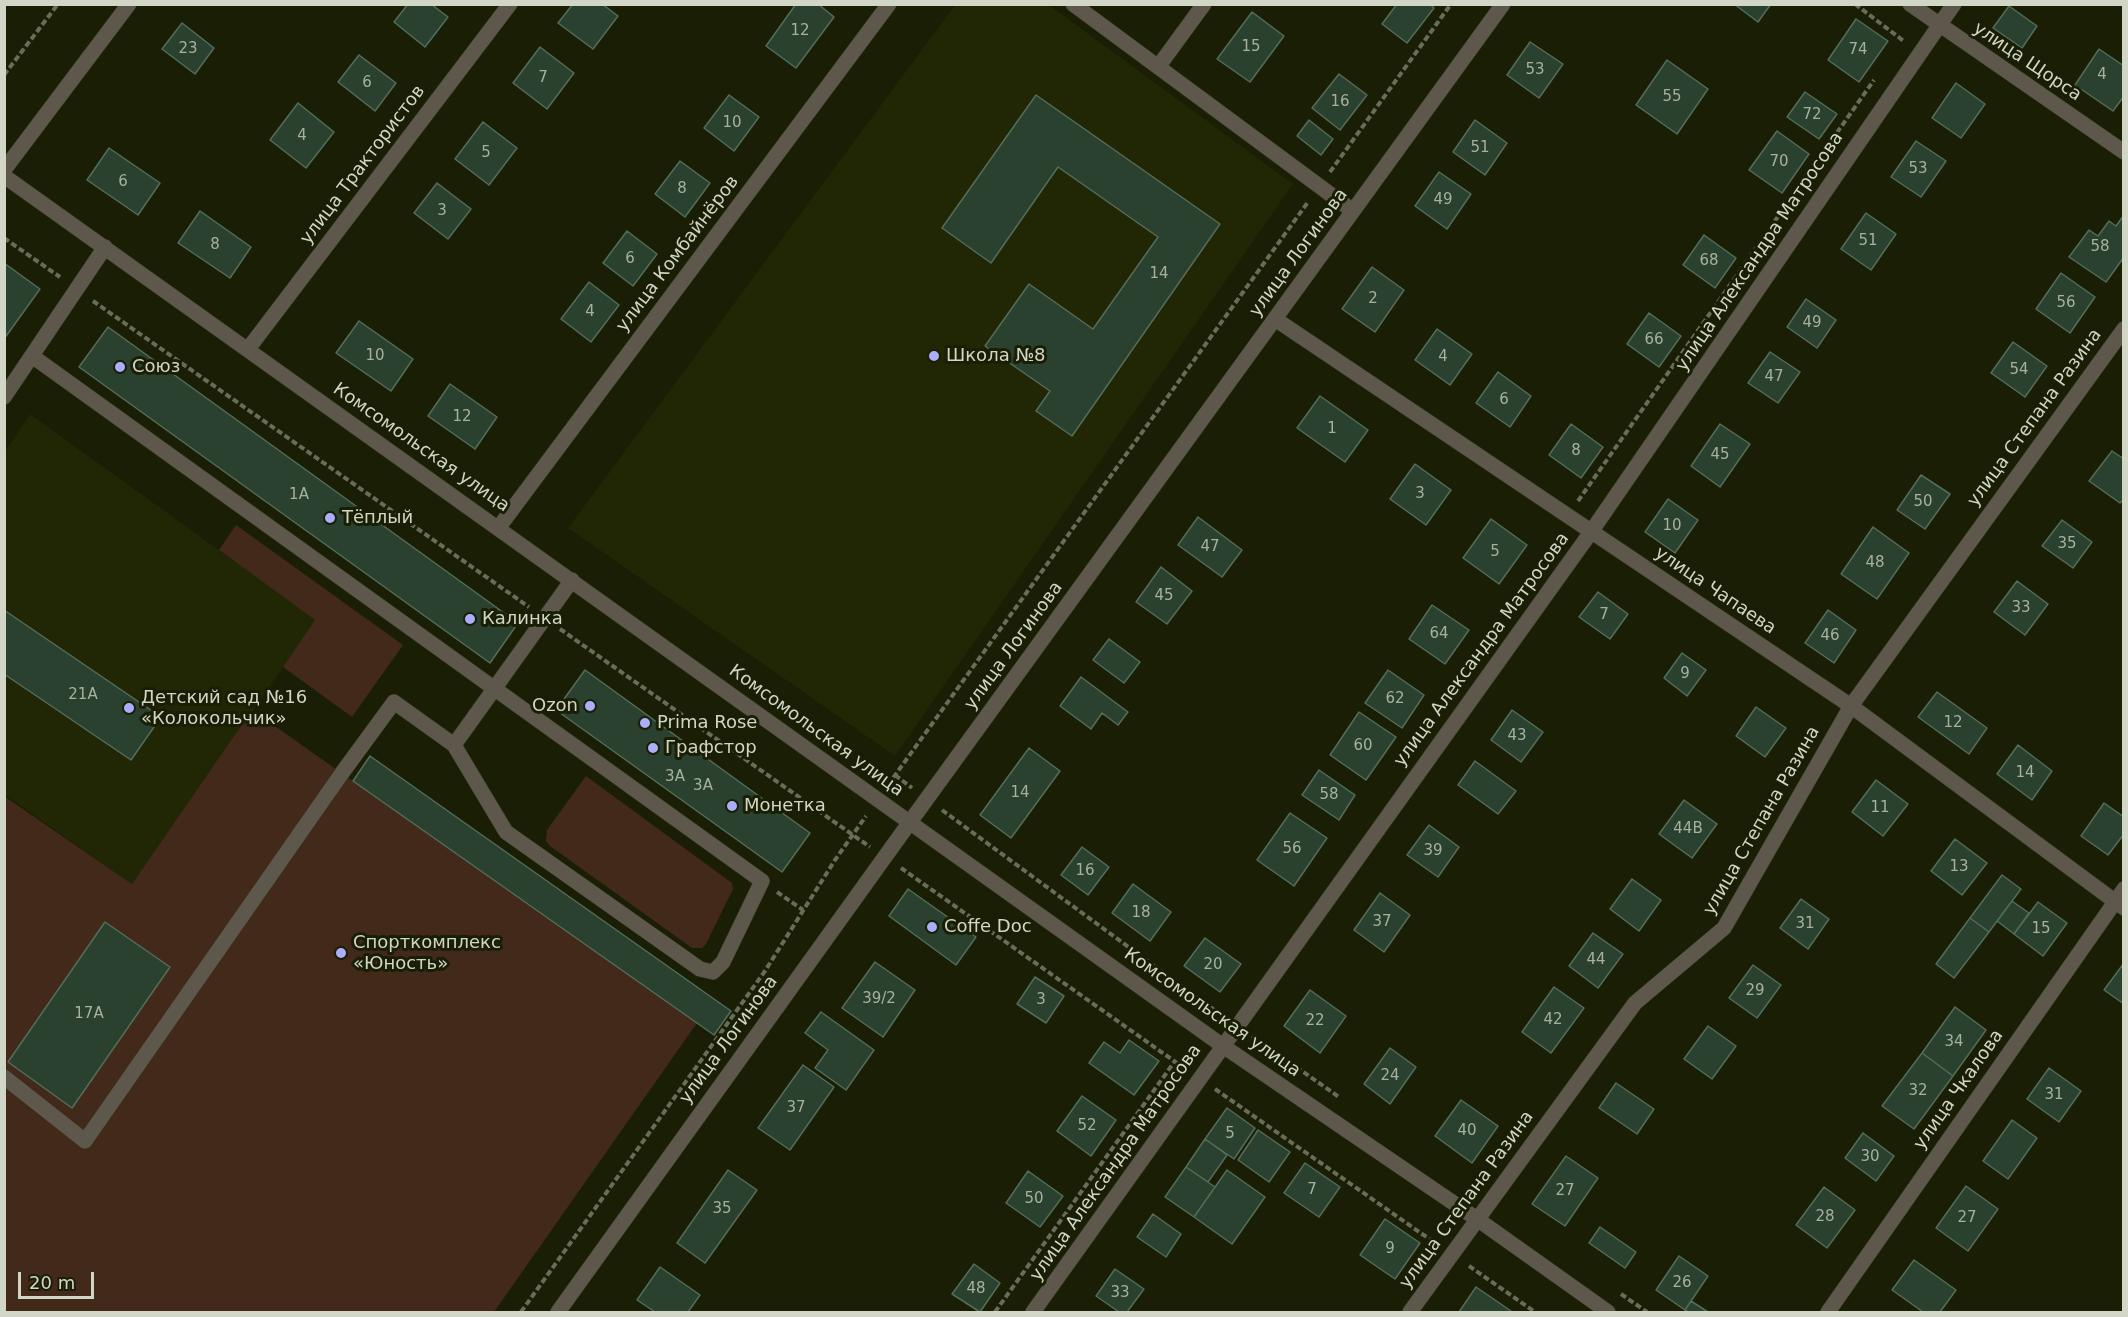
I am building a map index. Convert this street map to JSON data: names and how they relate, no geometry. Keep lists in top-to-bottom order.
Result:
{
  "streets": {
    "street": [
      "улица Щорса",
      "улица Трактористов",
      "улица Александра Матросова",
      "улица Логинова",
      "улица Комбайнёров",
      "улица Степана Разина",
      "Комсомольская улица",
      "улица Чапаева",
      "улица Чкалова"
    ]
  },
  "crossings": [
    ["улица Щорса", "улица Александра Матросова"],
    ["улица Трактористов", "Комсомольская улица"],
    ["улица Александра Матросова", "Комсомольская улица"],
    ["улица Александра Матросова", "улица Чапаева"],
    ["улица Логинова", "Комсомольская улица"],
    ["улица Логинова", "улица Чапаева"],
    ["улица Комбайнёров", "Комсомольская улица"],
    ["улица Степана Разина", "Комсомольская улица"],
    ["улица Степана Разина", "улица Чапаева"],
    ["улица Чапаева", "улица Чкалова"]
  ],
  "places": [
    "Школа №8",
    "Союз",
    "Тёплый",
    "Калинка",
    "Ozon",
    "Детский сад №16 «Колокольчик»",
    "Prima Rose",
    "Графстор",
    "Монетка",
    "Coffe Doc",
    "Спорткомплекс «Юность»"
  ],
  "house_numbers": [
    "12",
    "15",
    "23",
    "74",
    "53",
    "4",
    "7",
    "6",
    "55",
    "16",
    "72",
    "10",
    "4",
    "51",
    "5",
    "70",
    "53",
    "6",
    "8",
    "49",
    "3",
    "51",
    "8",
    "58",
    "6",
    "68",
    "14",
    "2",
    "56",
    "4",
    "49",
    "66",
    "10",
    "4",
    "54",
    "47",
    "6",
    "12",
    "1",
    "8",
    "45",
    "3",
    "1А",
    "50",
    "10",
    "35",
    "47",
    "5",
    "48",
    "45",
    "33",
    "7",
    "64",
    "46",
    "9",
    "21А",
    "62",
    "12",
    "43",
    "60",
    "14",
    "3А",
    "3А",
    "14",
    "58",
    "11",
    "44В",
    "56",
    "39",
    "13",
    "16",
    "18",
    "37",
    "31",
    "15",
    "44",
    "20",
    "29",
    "39/2",
    "3",
    "17А",
    "42",
    "22",
    "34",
    "24",
    "32",
    "31",
    "37",
    "52",
    "40",
    "5",
    "30",
    "7",
    "27",
    "50",
    "35",
    "28",
    "27",
    "9",
    "26",
    "48",
    "33"
  ],
  "scale_bar": "20 m"
}
